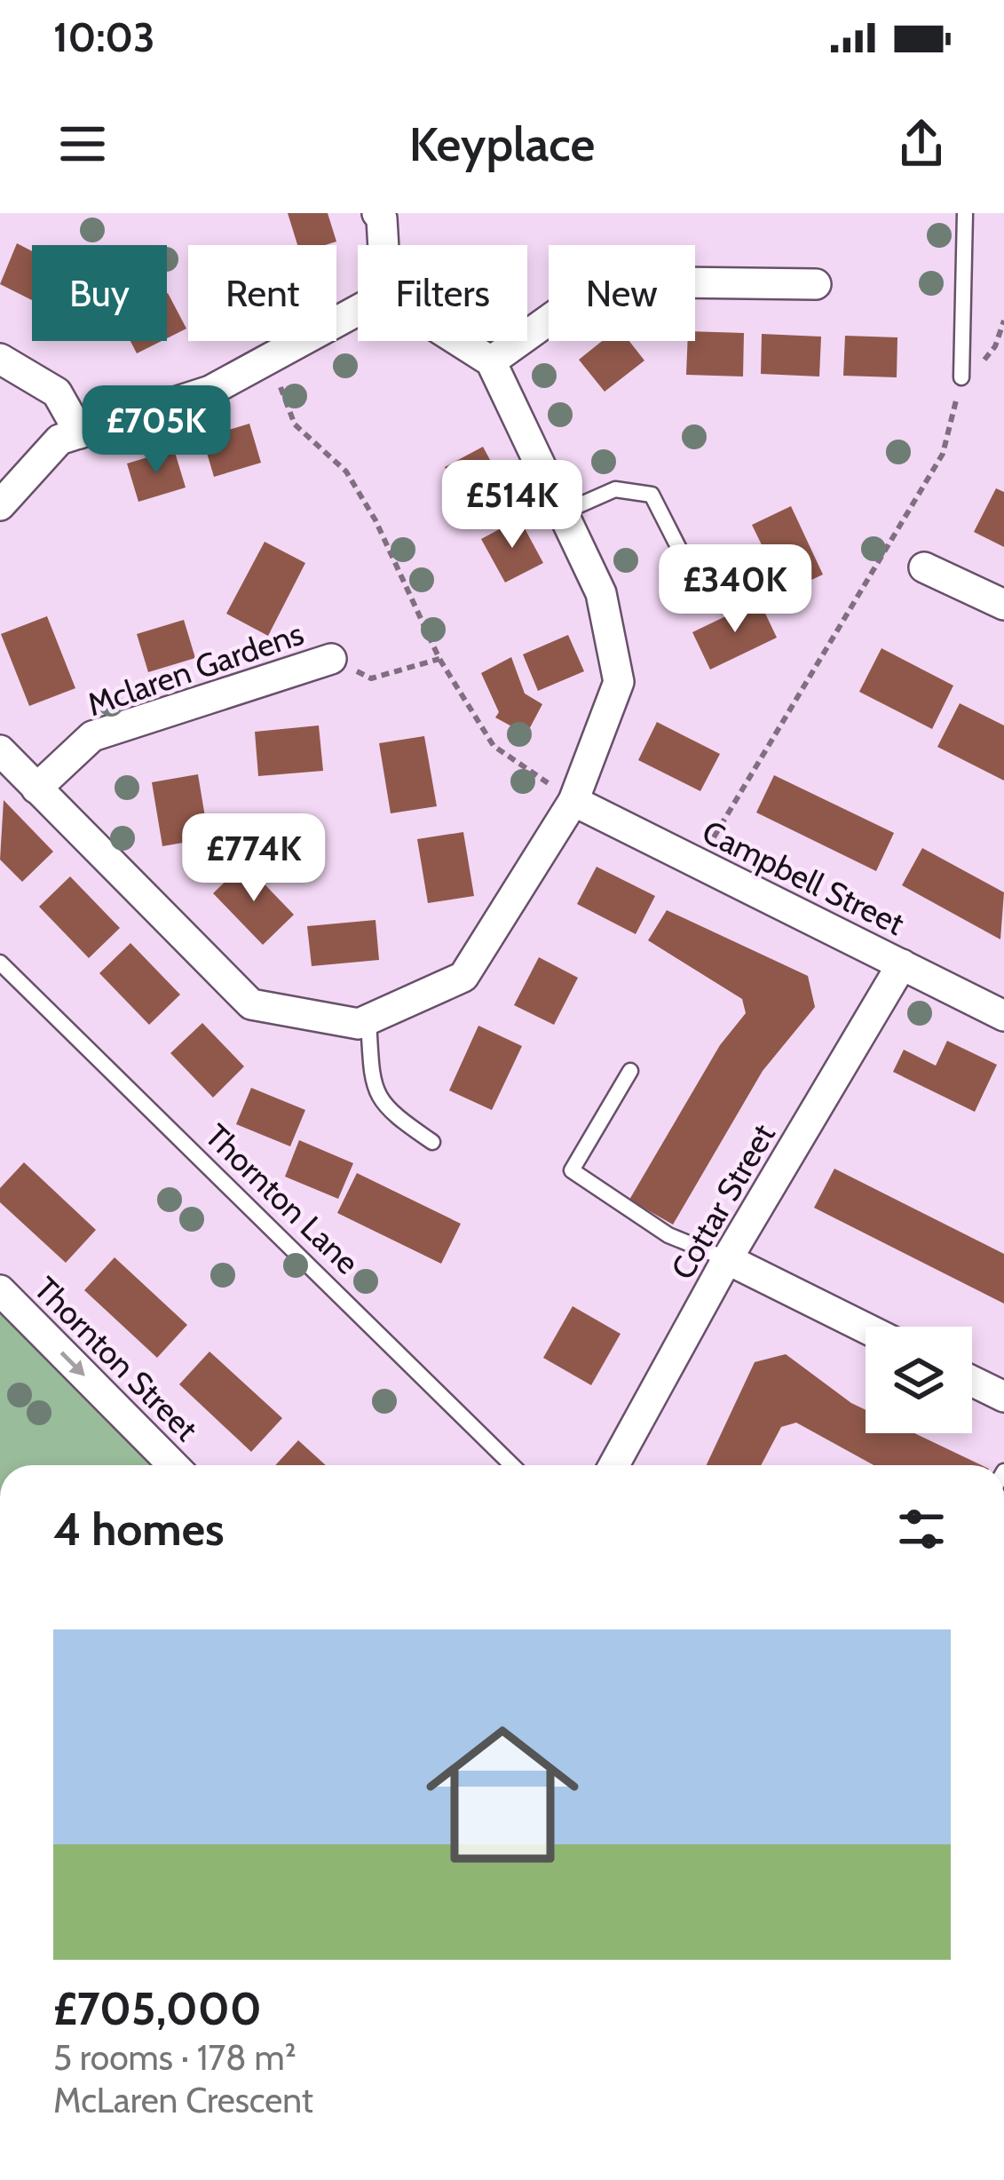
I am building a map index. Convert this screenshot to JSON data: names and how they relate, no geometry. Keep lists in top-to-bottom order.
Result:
{
  "streets": {
    "street": [
      "Mclaren Gardens",
      "Campbell Street",
      "Cottar Street",
      "Thornton Street"
    ],
    "lane": ["Thornton Lane"]
  },
  "crossings": [
    ["Campbell Street", "Cottar Street"]
  ],
  "one_way": ["Thornton Street"],
  "page": {
    "status": "10:03",
    "header": "Keyplace",
    "chip": [
      "Buy",
      "Rent",
      "Filters",
      "New"
    ],
    "price": [
      "£705K",
      "£514K",
      "£340K",
      "£774K"
    ],
    "heading": "4 homes",
    "list": [
      {
        "name": "£705,000",
        "note": "5 rooms · 178 m² · McLaren Crescent"
      }
    ]
  }
}
